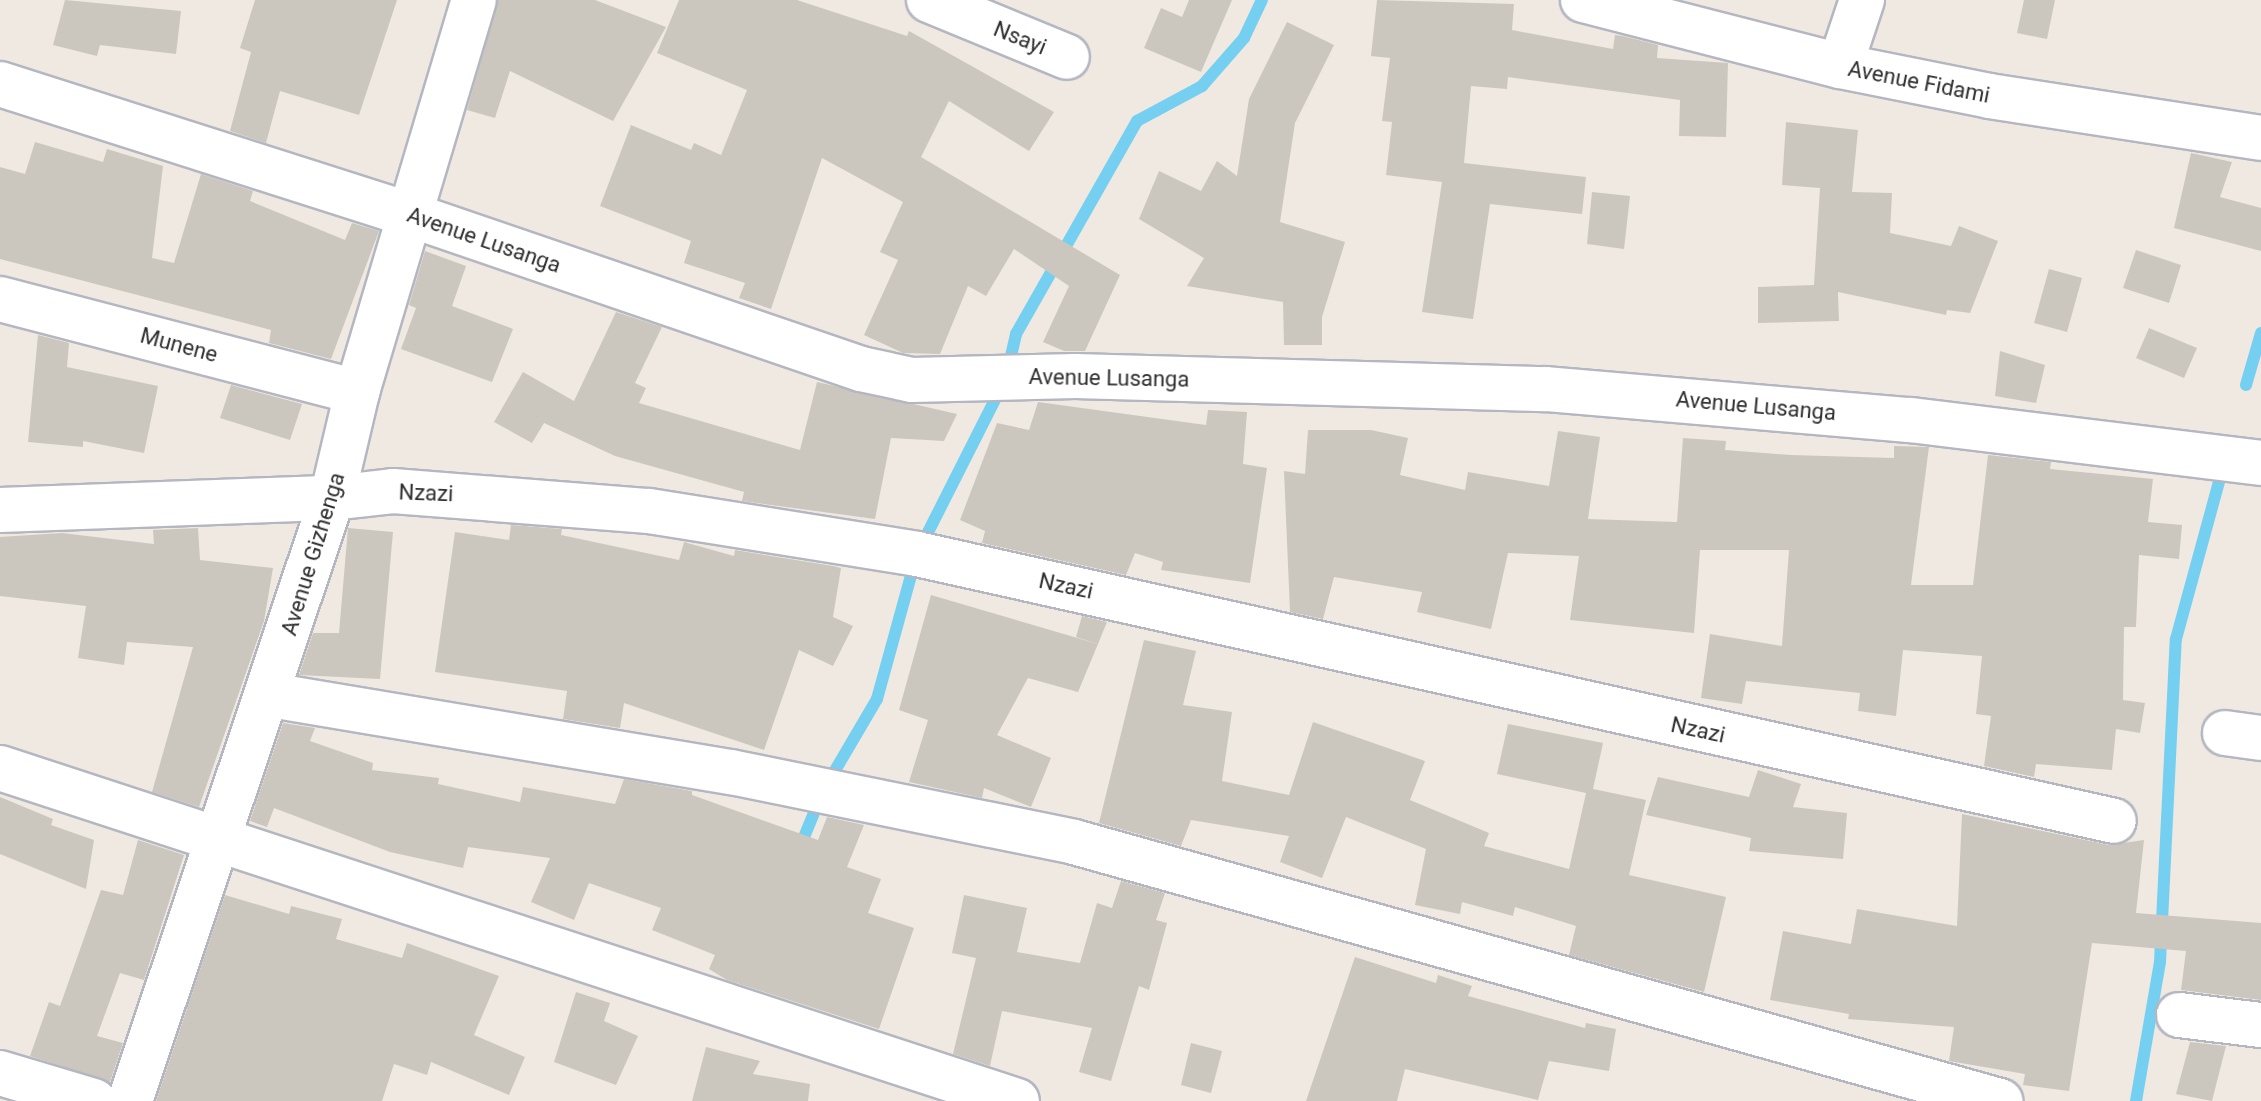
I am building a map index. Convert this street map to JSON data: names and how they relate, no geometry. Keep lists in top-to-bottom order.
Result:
{
  "streets": {
    "street": [
      "Nsayi",
      "Avenue Fidami",
      "Avenue Lusanga",
      "Munene",
      "Nzazi",
      "Avenue Gizhenga"
    ]
  },
  "crossings": [
    ["Avenue Lusanga", "Avenue Gizhenga"],
    ["Munene", "Avenue Gizhenga"],
    ["Nzazi", "Avenue Gizhenga"]
  ]
}
